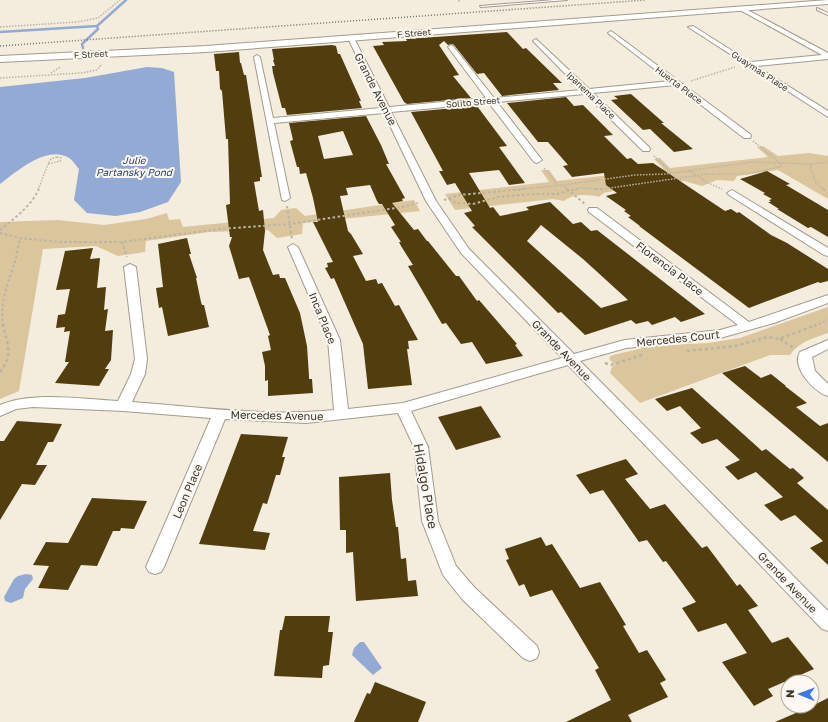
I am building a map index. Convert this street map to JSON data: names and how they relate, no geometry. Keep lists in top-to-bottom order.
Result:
{
  "streets": {
    "street": [
      "F Street",
      "Guaymas Place",
      "Huerta Place",
      "Grande Avenue",
      "Ipanema Place",
      "Solito Street",
      "Florencia Place",
      "Inca Place",
      "Mercedes Court",
      "Mercedes Avenue",
      "Hidalgo Place",
      "Leon Place"
    ]
  },
  "crossings": [
    ["F Street", "Grande Avenue"],
    ["Huerta Place", "Solito Street"],
    ["Grande Avenue", "Solito Street"],
    ["Grande Avenue", "Mercedes Court"],
    ["Grande Avenue", "Mercedes Avenue"],
    ["Ipanema Place", "Solito Street"],
    ["Florencia Place", "Mercedes Court"],
    ["Inca Place", "Mercedes Avenue"],
    ["Mercedes Court", "Mercedes Avenue"],
    ["Mercedes Avenue", "Hidalgo Place"],
    ["Mercedes Avenue", "Leon Place"]
  ],
  "water": ["Julie Partansky Pond"],
  "north": "left"
}
